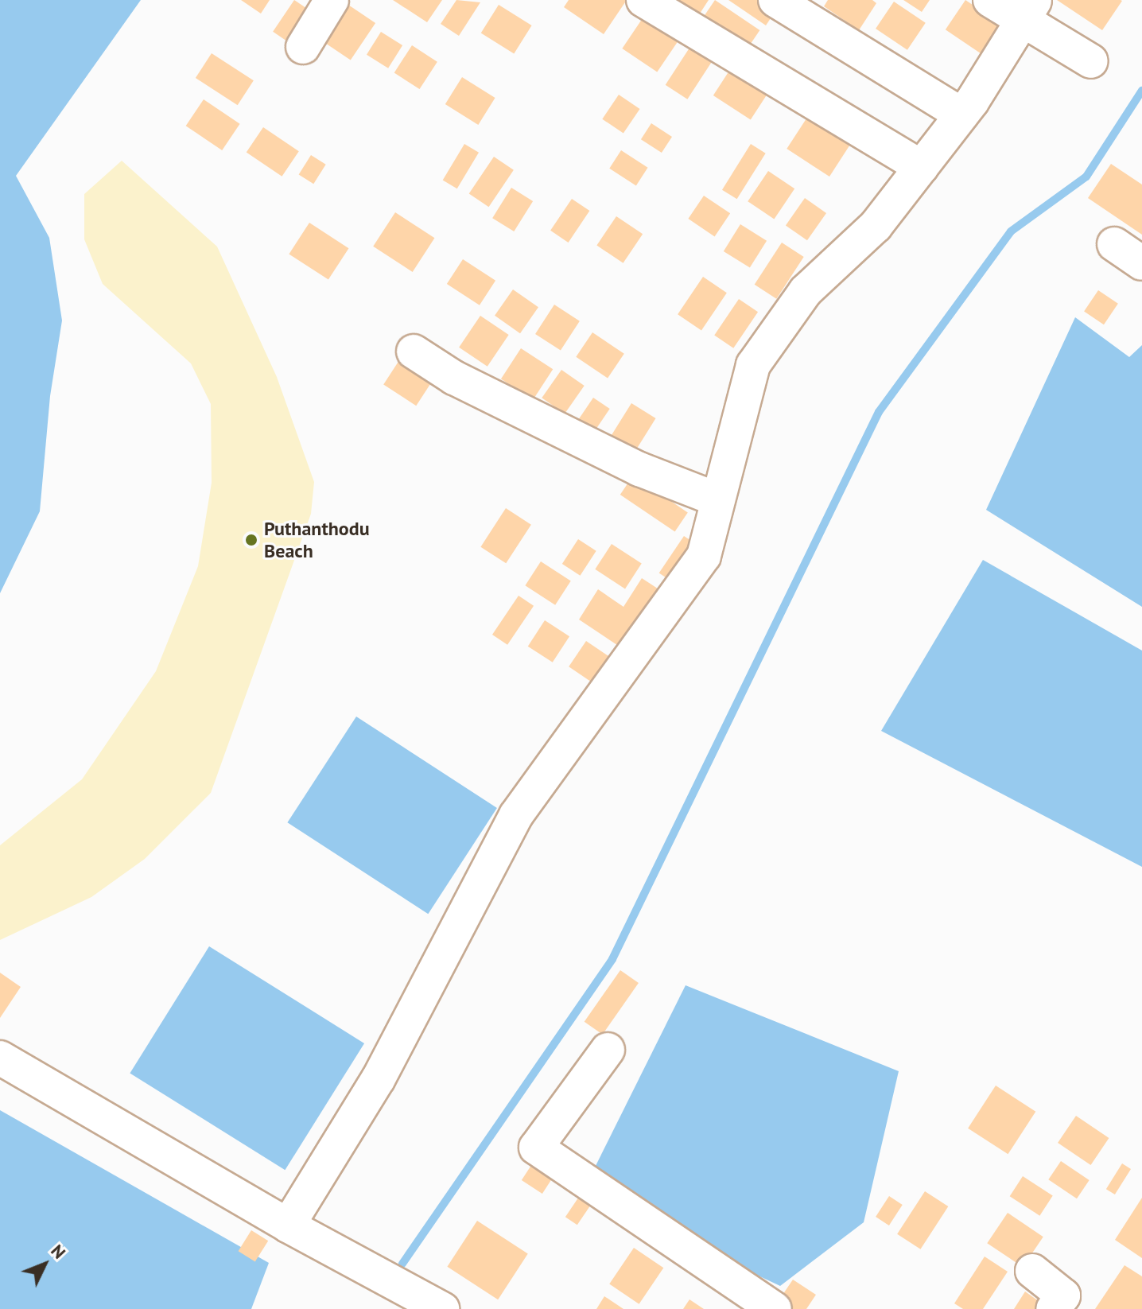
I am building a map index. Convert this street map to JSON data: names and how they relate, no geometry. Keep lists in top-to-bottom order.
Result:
{
  "places": ["Puthanthodu Beach"],
  "north": "top right"
}
